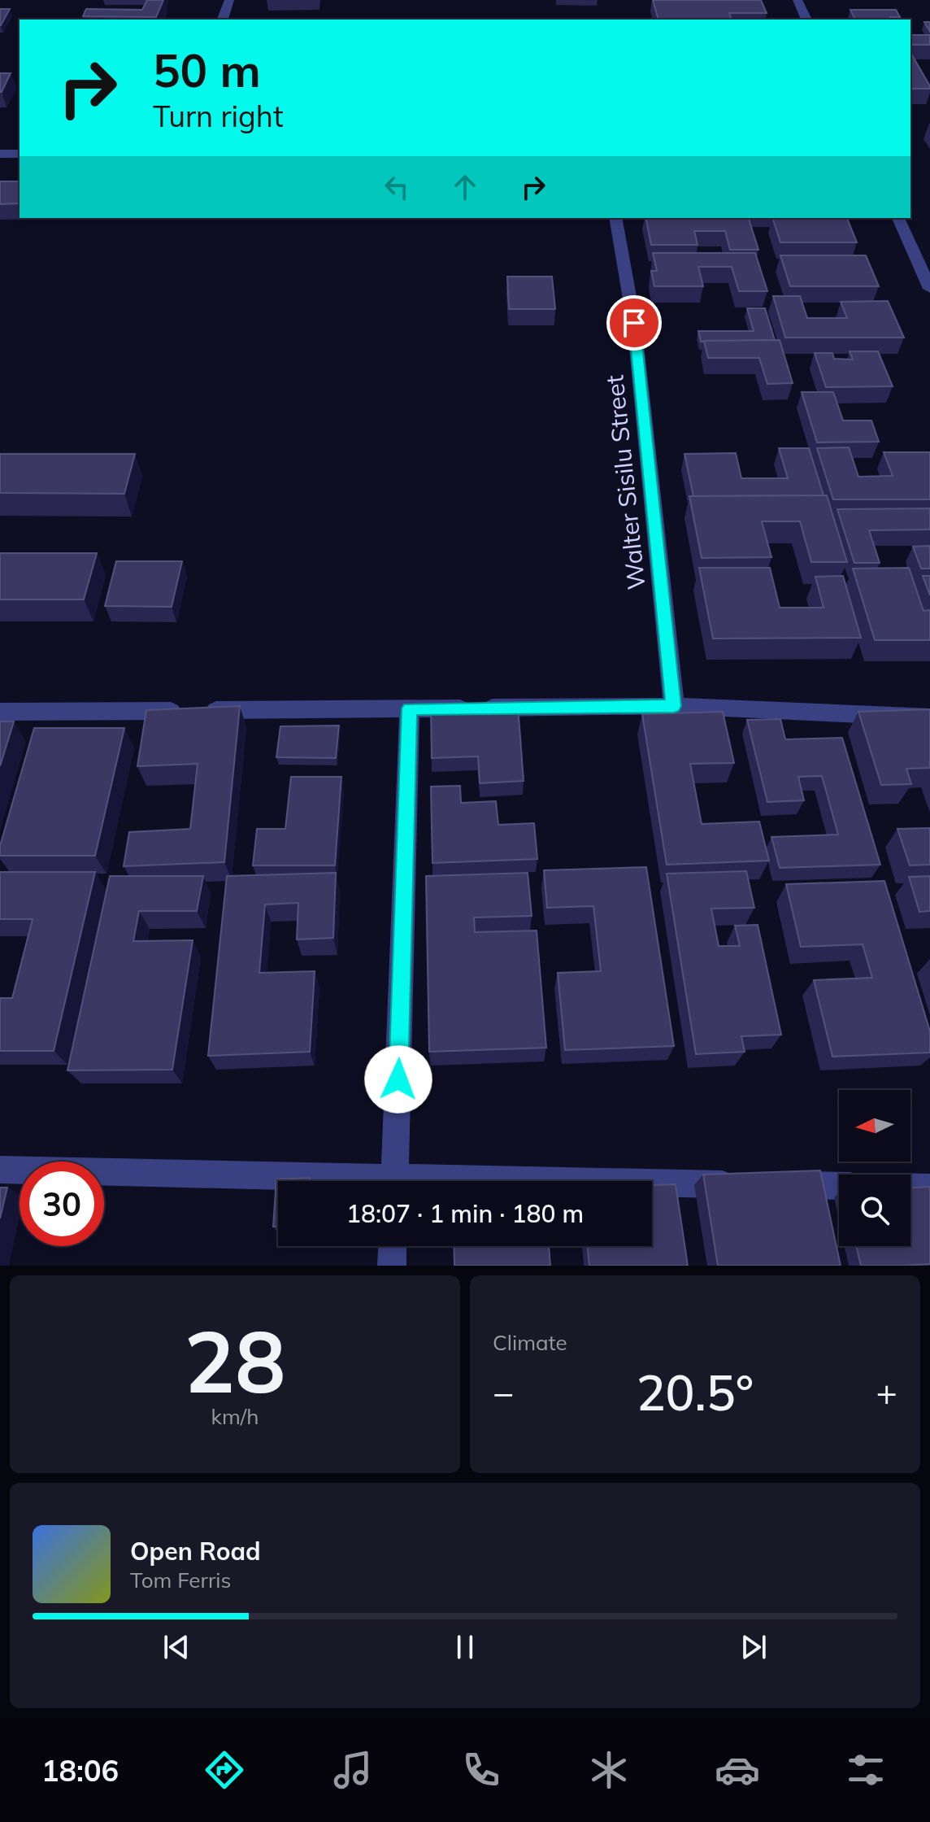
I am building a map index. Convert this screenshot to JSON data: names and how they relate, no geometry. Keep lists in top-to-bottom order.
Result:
{
  "streets": {
    "street": ["Walter Sisilu Street"]
  },
  "north": "left",
  "page": {
    "turn": ["50 m", "Turn right"],
    "limit": "30",
    "trip": "18:07 · 1 min · 180 m",
    "tile": [
      ["28", "km/h"],
      "Climate"
    ],
    "heat": ["−", "20.5°", "+"],
    "song": ["Open Road", "Tom Ferris"],
    "tabs": "18:06"
  }
}
